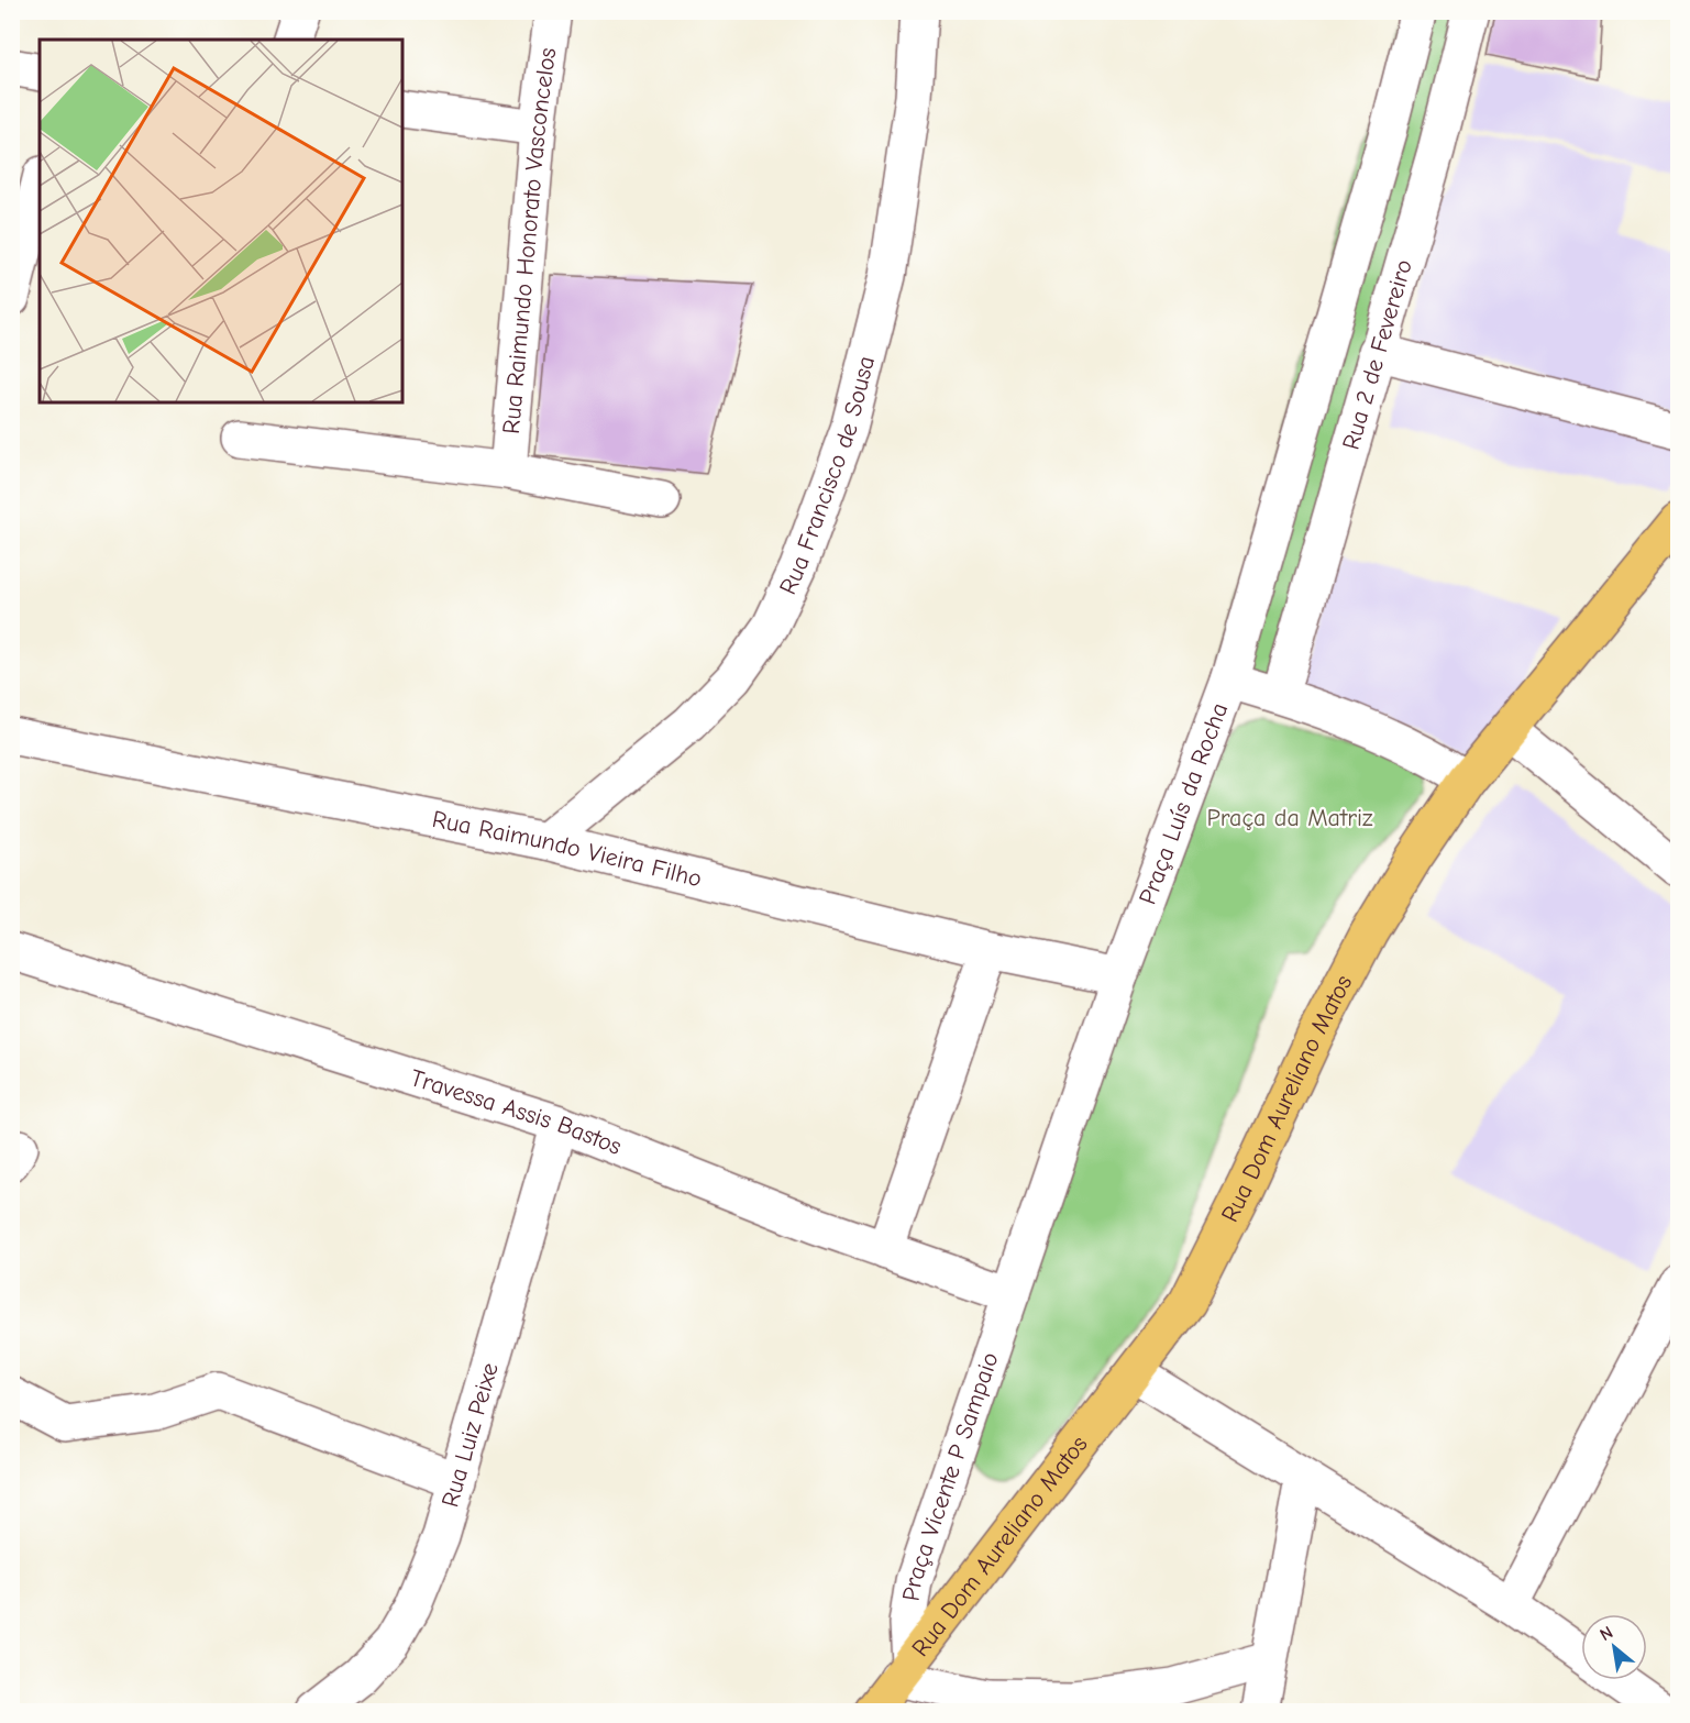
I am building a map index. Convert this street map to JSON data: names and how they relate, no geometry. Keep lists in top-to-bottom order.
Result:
{
  "streets": {
    "main road": ["Rua Dom Aureliano Matos"],
    "street": [
      "Rua Raimundo Honorato Vasconcelos",
      "Rua 2 de Fevereiro",
      "Rua Francisco de Sousa",
      "Praça Luís da Rocha",
      "Rua Raimundo Vieira Filho",
      "Travessa Assis Bastos",
      "Rua Luiz Peixe",
      "Praça Vicente P Sampaio"
    ]
  },
  "crossings": [
    ["Rua 2 de Fevereiro", "Praça Luís da Rocha"],
    ["Rua Francisco de Sousa", "Rua Raimundo Vieira Filho"],
    ["Praça Luís da Rocha", "Rua Raimundo Vieira Filho"],
    ["Praça Luís da Rocha", "Rua Dom Aureliano Matos"],
    ["Praça Luís da Rocha", "Travessa Assis Bastos"],
    ["Praça Luís da Rocha", "Praça Vicente P Sampaio"],
    ["Rua Dom Aureliano Matos", "Praça Vicente P Sampaio"],
    ["Travessa Assis Bastos", "Rua Luiz Peixe"],
    ["Travessa Assis Bastos", "Praça Vicente P Sampaio"]
  ],
  "parks": ["Praça da Matriz"],
  "north": "top left"
}
